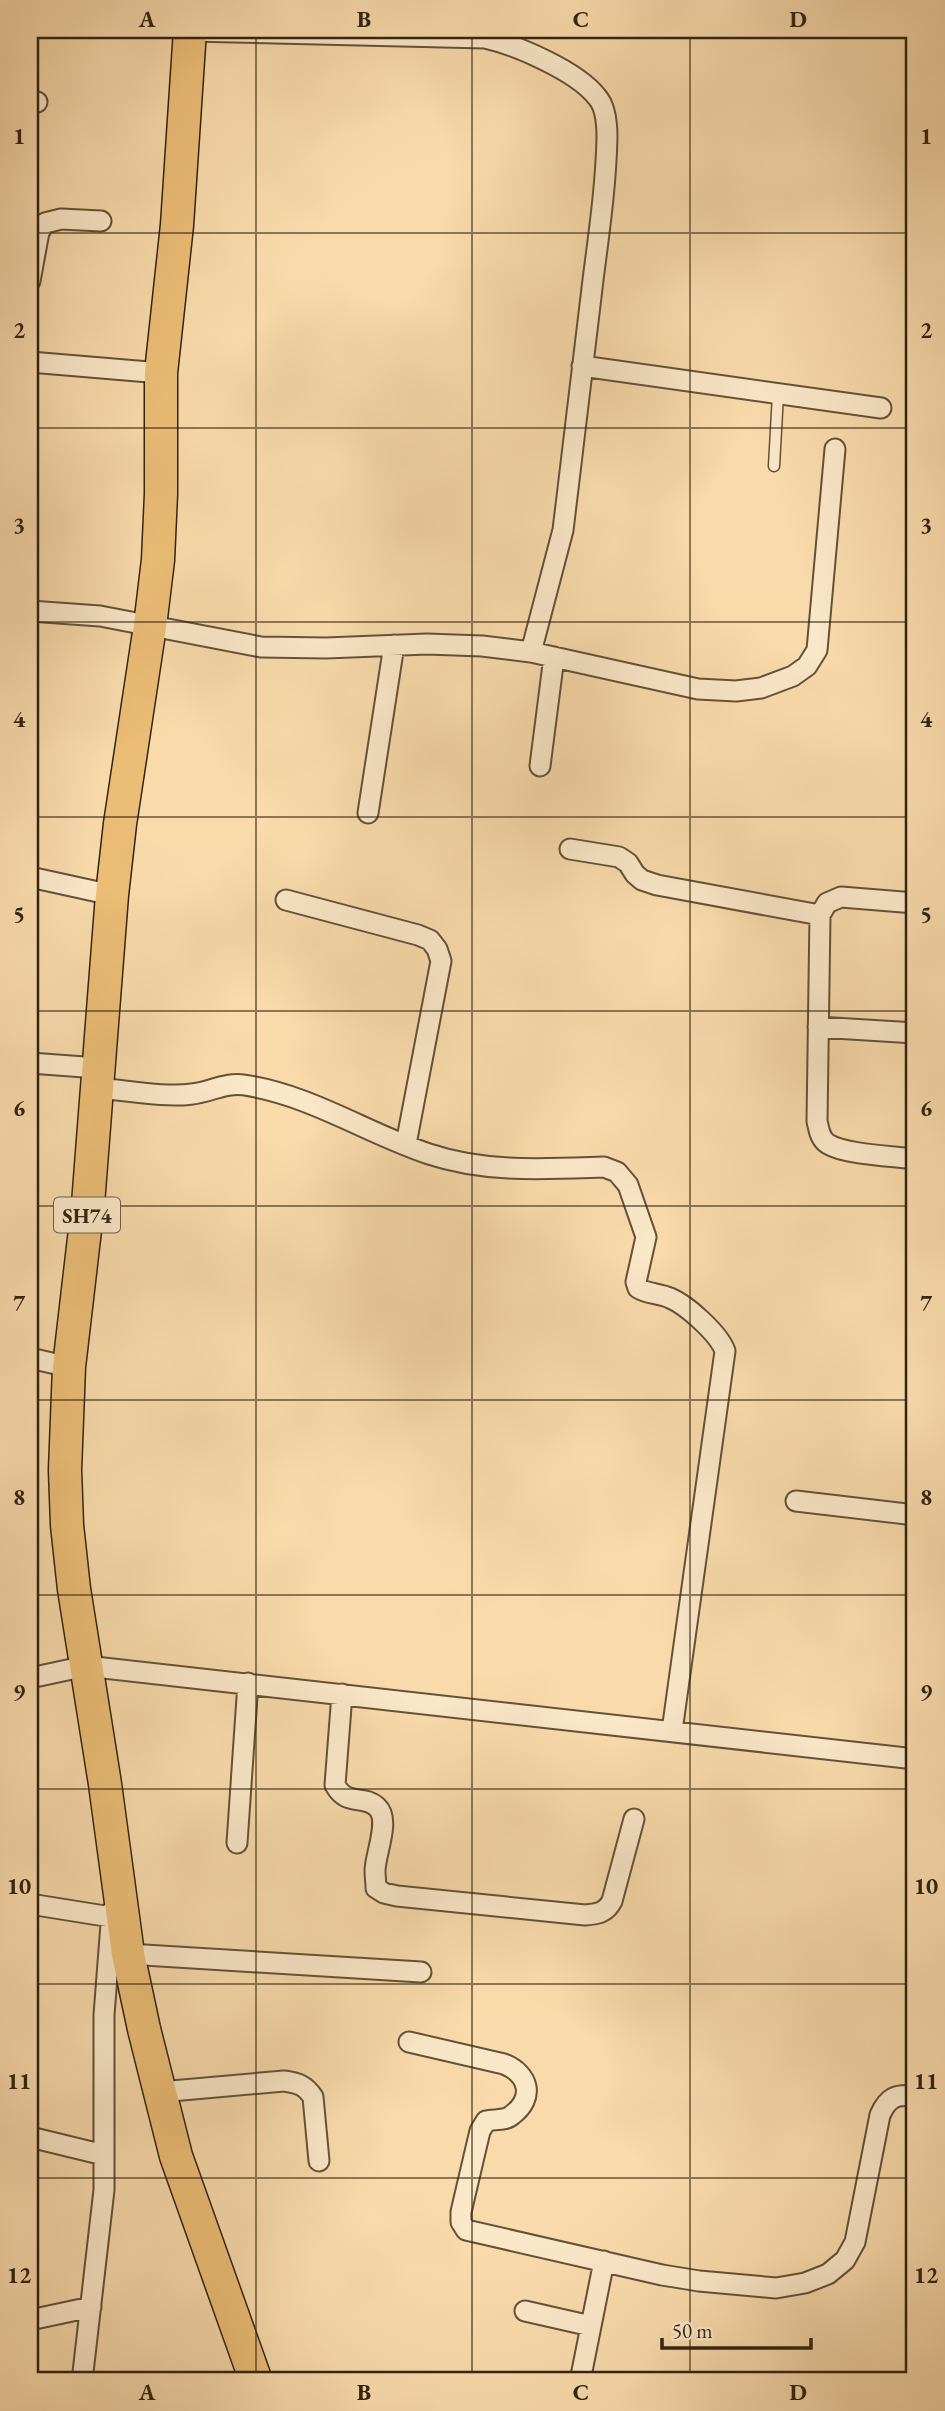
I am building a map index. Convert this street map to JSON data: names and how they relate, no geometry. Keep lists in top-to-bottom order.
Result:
{
  "streets": {
    "highway": ["SH74"]
  },
  "scale_bar": "50 m",
  "grid": {
    "columns": [
      "A",
      "B",
      "C",
      "D"
    ],
    "rows": [
      "1",
      "2",
      "3",
      "4",
      "5",
      "6",
      "7",
      "8",
      "9",
      "10",
      "11",
      "12"
    ]
  }
}
